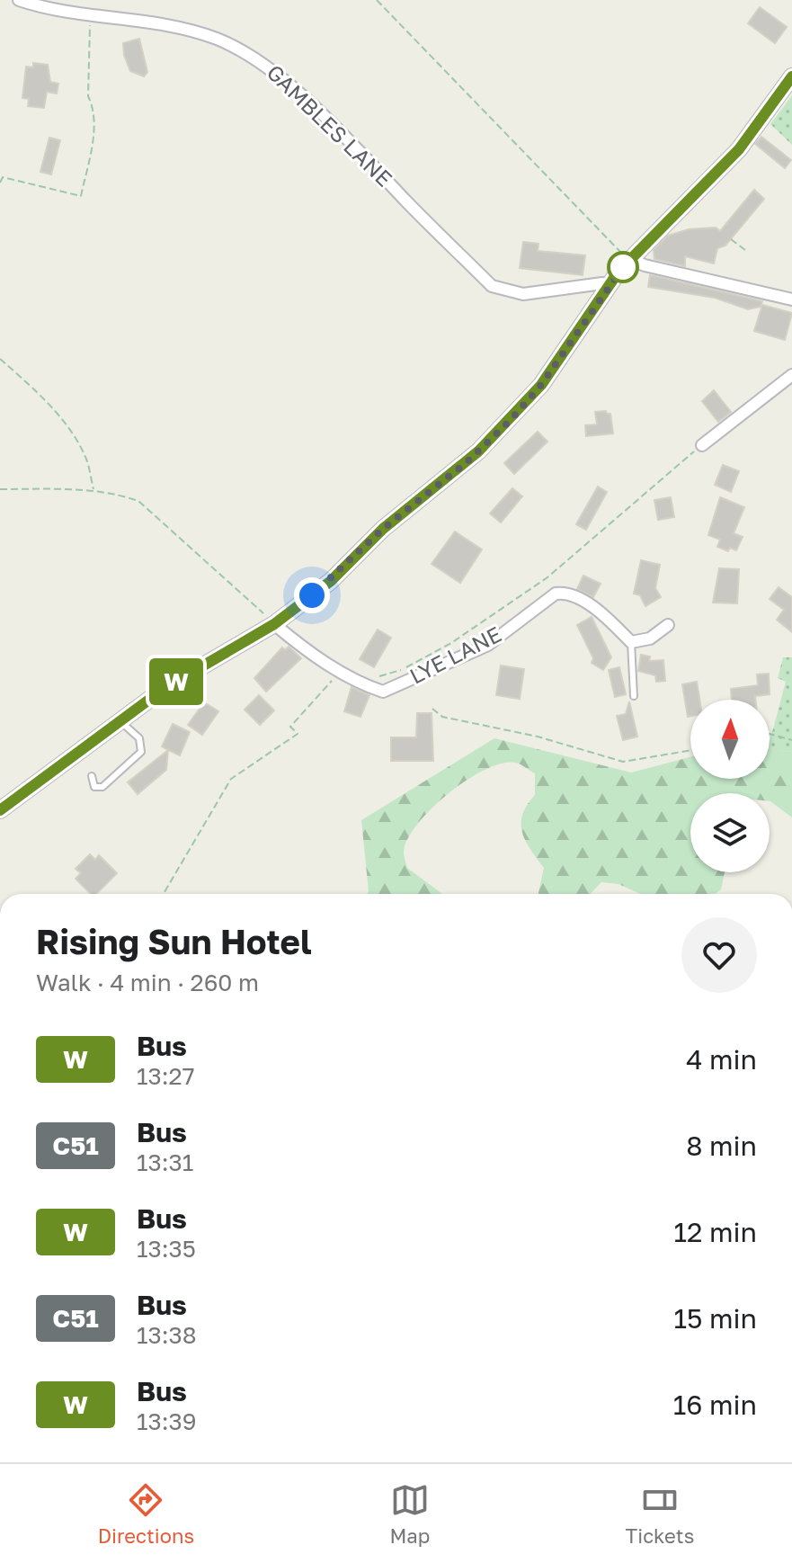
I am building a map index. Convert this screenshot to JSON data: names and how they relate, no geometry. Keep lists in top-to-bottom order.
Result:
{
  "streets": {
    "street": ["GAMBLES LANE", "LYE LANE"]
  },
  "lines": ["bus line W"],
  "north": "top",
  "page": {
    "on_map": "W",
    "heading": ["Rising Sun Hotel", "Walk · 4 min · 260 m"],
    "list": [
      {
        "mark": "W",
        "name": "Bus",
        "note": "13:27",
        "value": "4 min"
      },
      {
        "mark": "C51",
        "name": "Bus",
        "note": "13:31",
        "value": "8 min"
      },
      {
        "mark": "W",
        "name": "Bus",
        "note": "13:35",
        "value": "12 min"
      },
      {
        "mark": "C51",
        "name": "Bus",
        "note": "13:38",
        "value": "15 min"
      },
      {
        "mark": "W",
        "name": "Bus",
        "note": "13:39",
        "value": "16 min"
      }
    ],
    "tabs": ["Directions", "Map", "Tickets"]
  }
}
